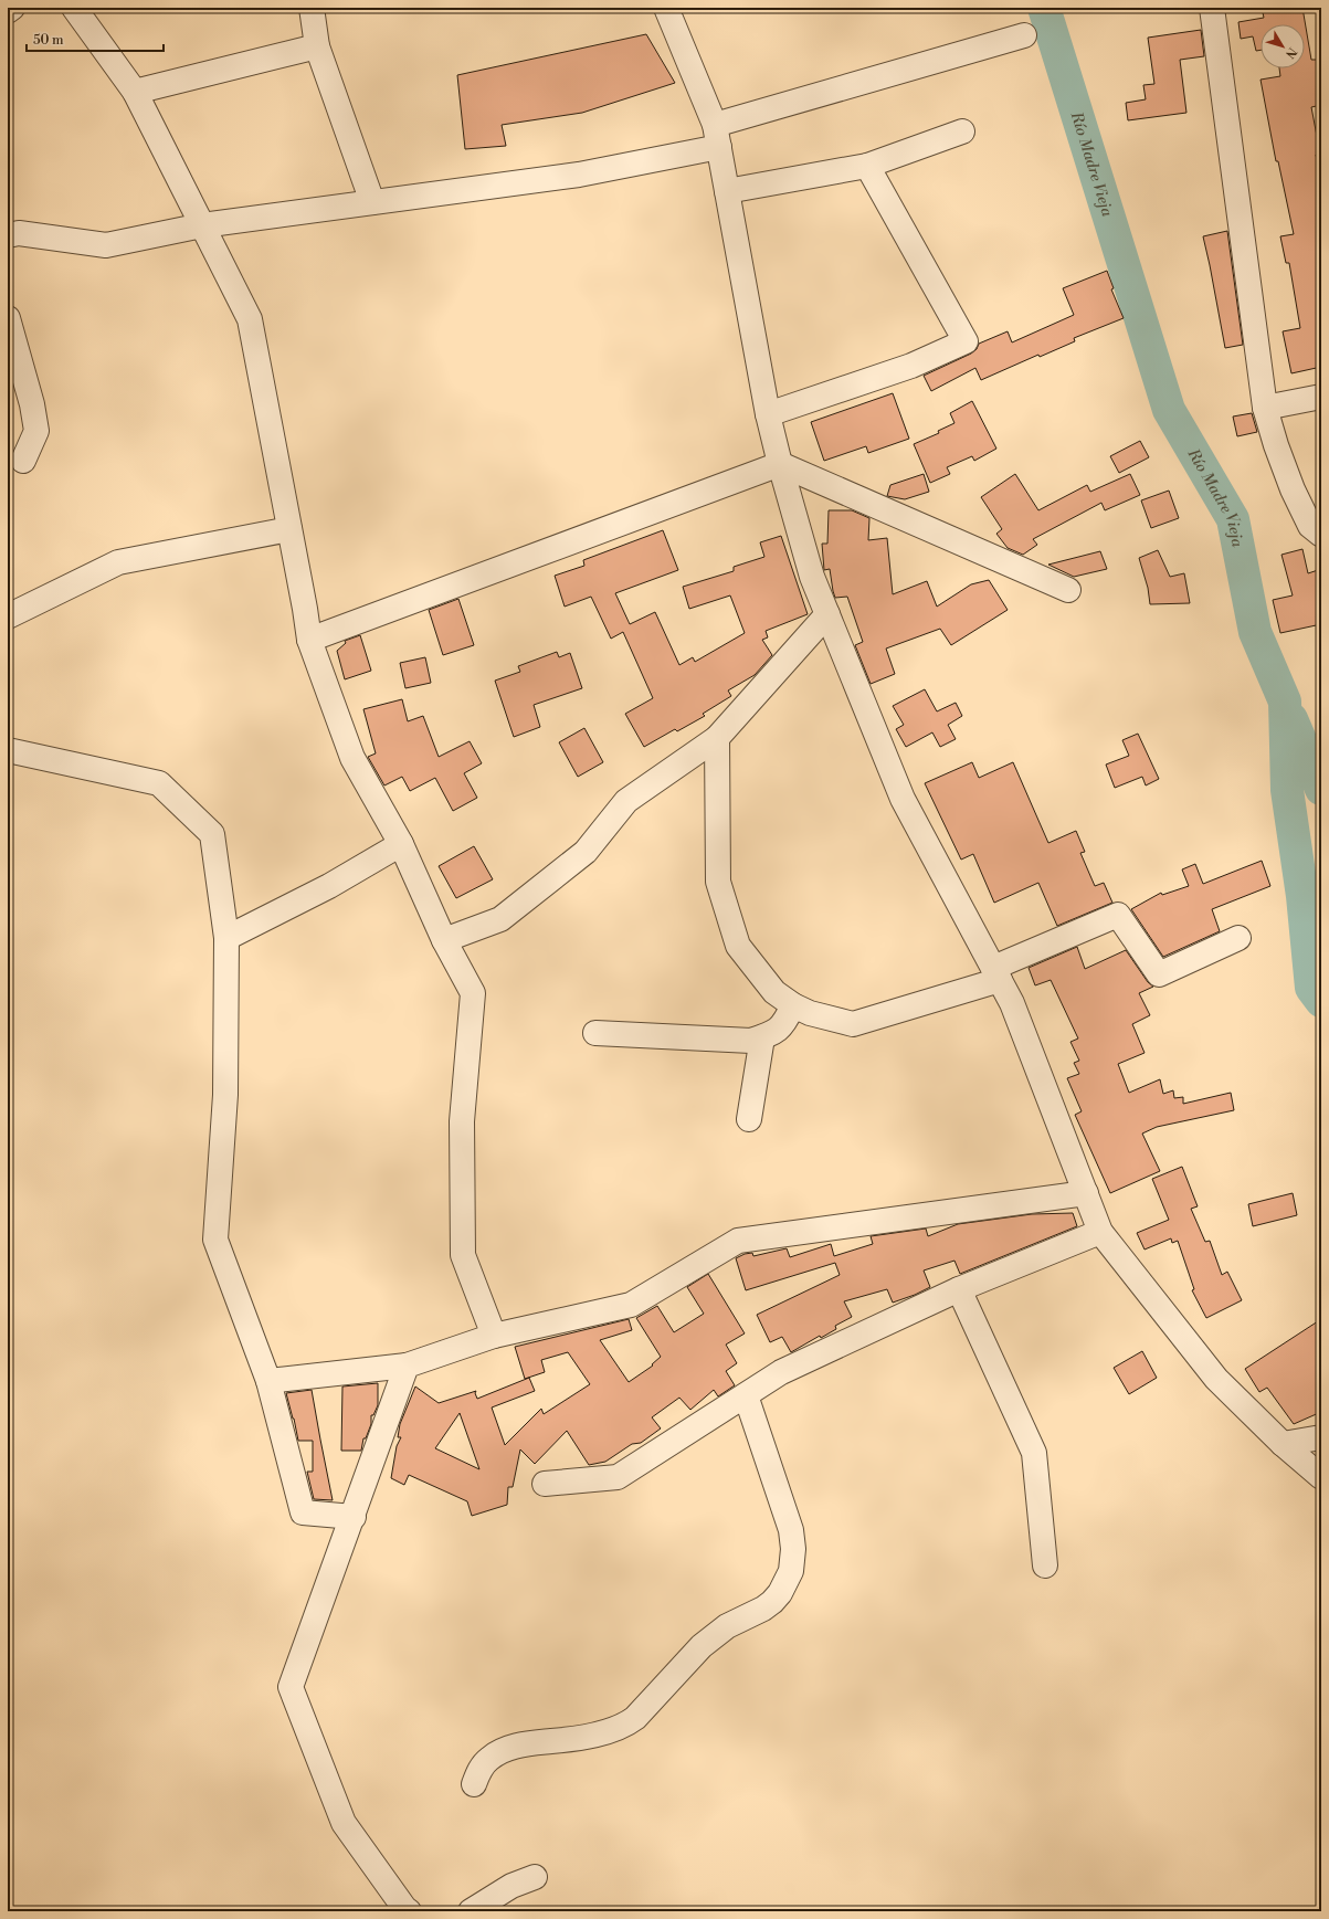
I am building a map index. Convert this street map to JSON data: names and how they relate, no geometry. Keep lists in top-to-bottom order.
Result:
{
  "water": ["Río Madre Vieja"],
  "scale_bar": "50 m",
  "north": "bottom right"
}
